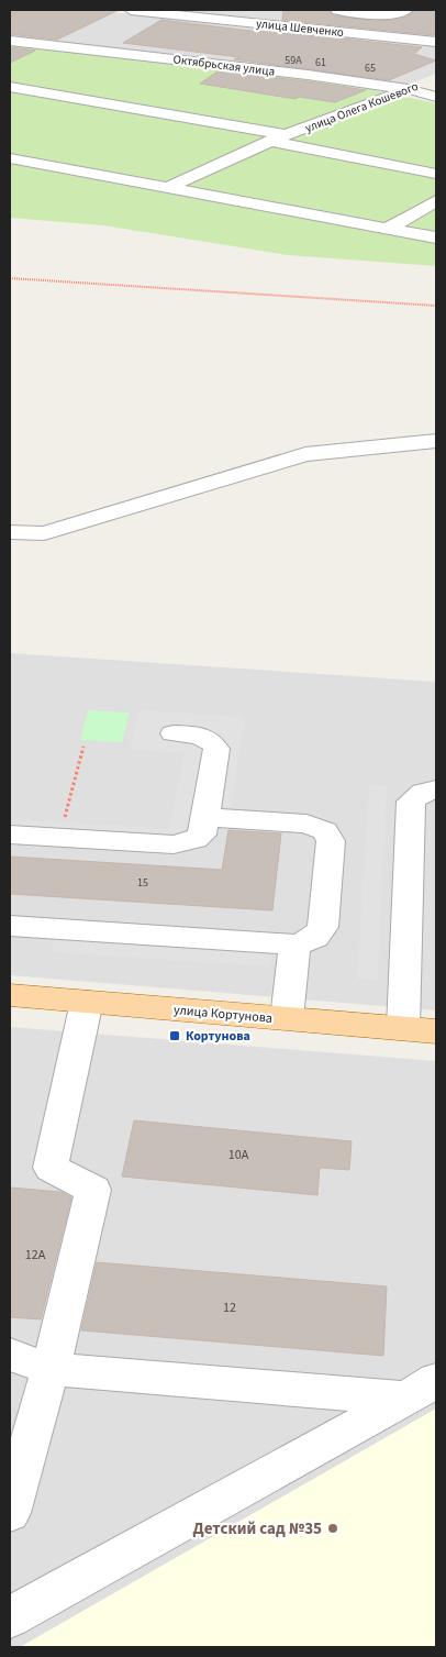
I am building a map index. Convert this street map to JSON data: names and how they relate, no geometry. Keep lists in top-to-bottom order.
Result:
{
  "streets": {
    "main road": ["улица Кортунова"],
    "street": ["улица Шевченко", "Октябрьская улица", "улица Олега Кошевого"]
  },
  "crossings": [
    ["Октябрьская улица", "улица Олега Кошевого"]
  ],
  "places": {
    "transit": ["Кортунова"],
    "other": ["Детский сад №35"]
  },
  "house_numbers": [
    "59А",
    "61",
    "65",
    "15",
    "10А",
    "12А",
    "12"
  ]
}
